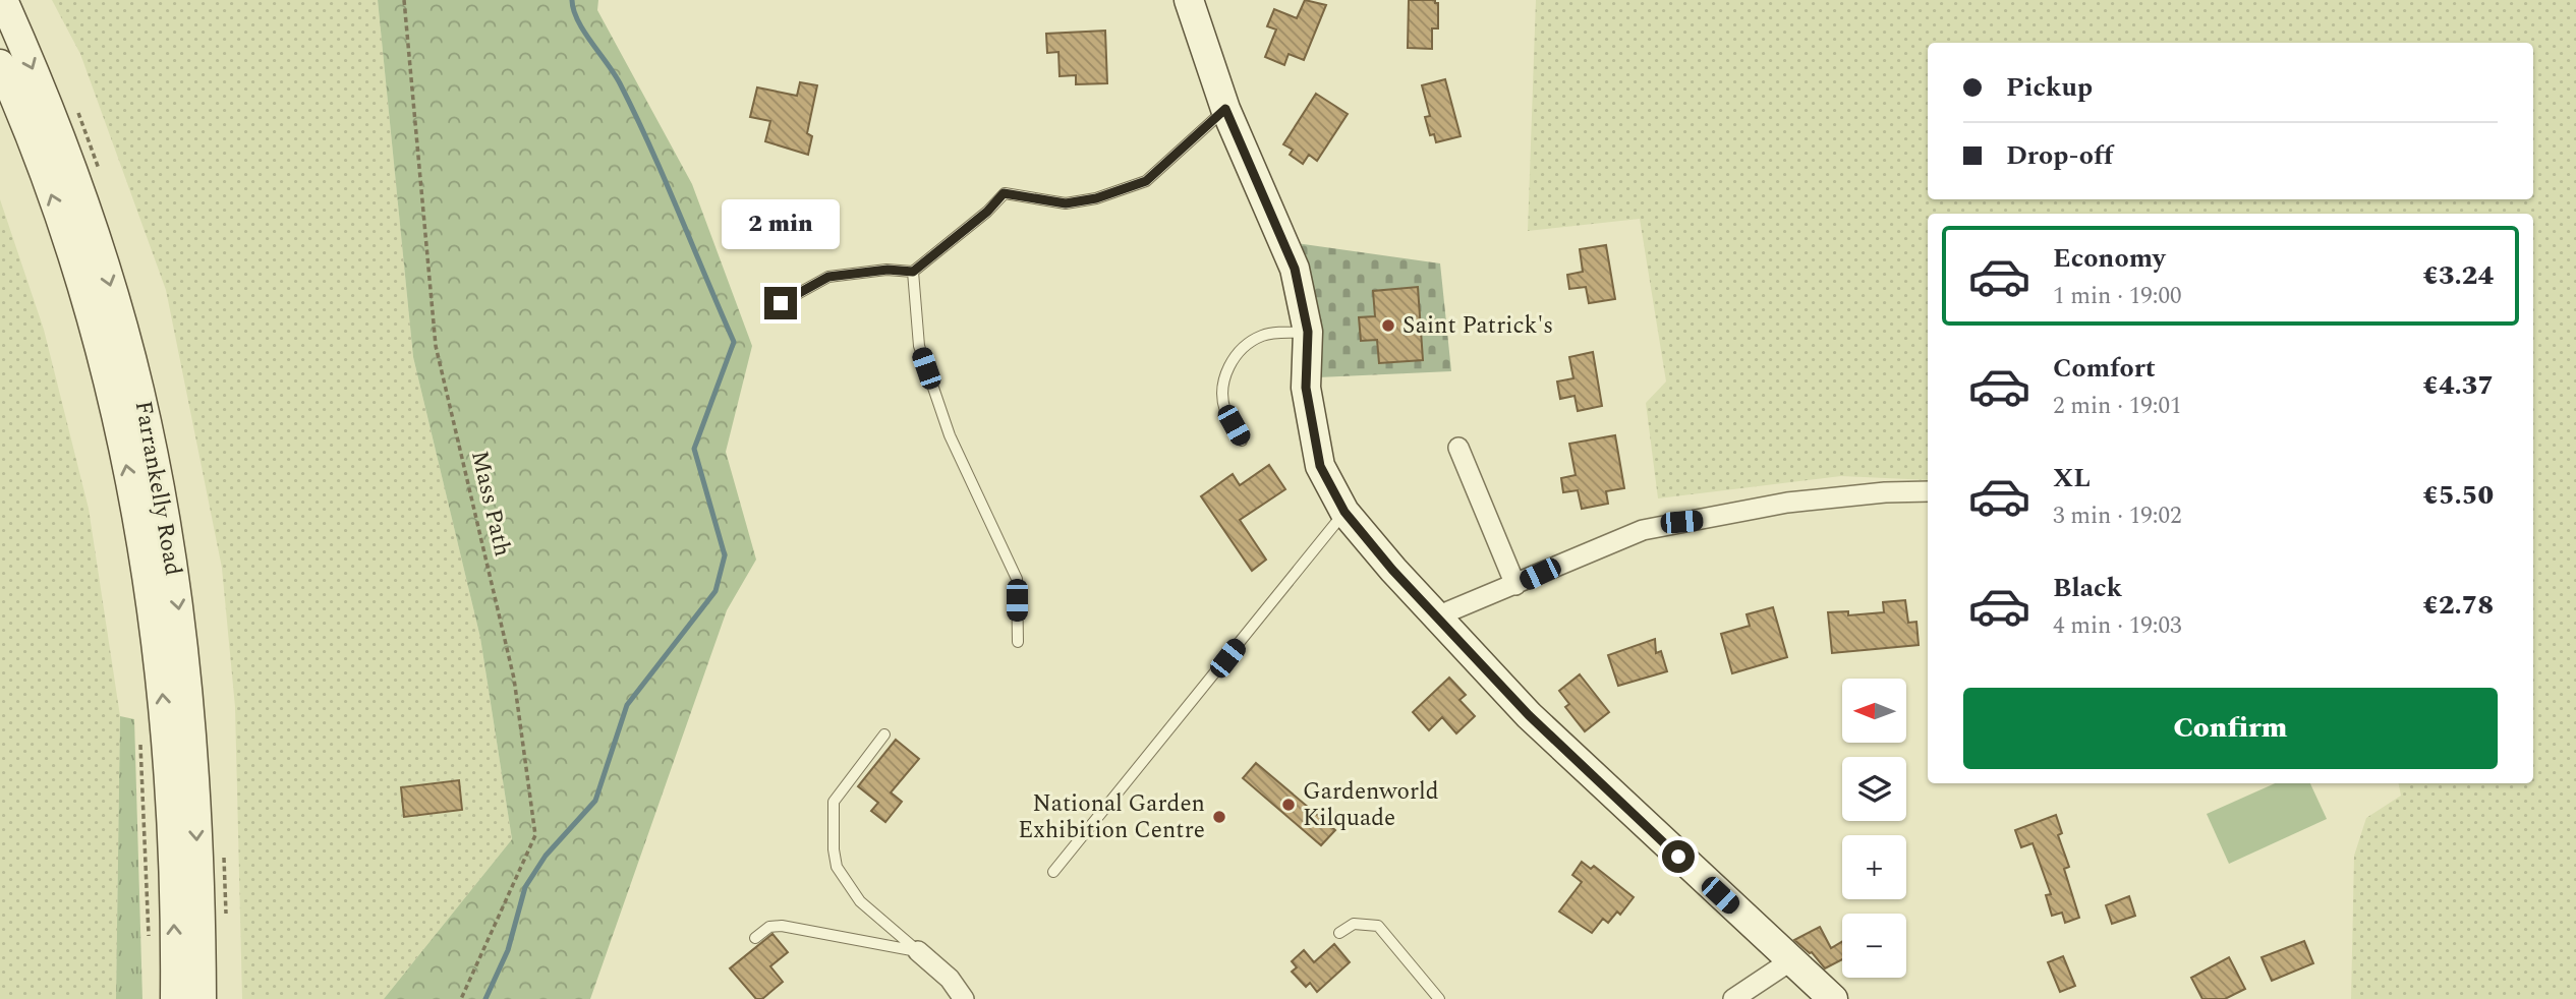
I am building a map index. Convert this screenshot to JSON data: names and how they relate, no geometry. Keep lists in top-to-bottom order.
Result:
{
  "streets": {
    "main road": ["Farrankelly Road"],
    "path": ["Mass Path"]
  },
  "places": ["Saint Patrick's", "Gardenworld Kilquade", "National Garden Exhibition Centre"],
  "north": "left",
  "page": {
    "banner": ["Pickup", "Drop-off"],
    "bubble": "2 min",
    "list": [
      {
        "name": "Economy",
        "note": "1 min · 19:00",
        "value": "€3.24"
      },
      {
        "name": "Comfort",
        "note": "2 min · 19:01",
        "value": "€4.37"
      },
      {
        "name": "XL",
        "note": "3 min · 19:02",
        "value": "€5.50"
      },
      {
        "name": "Black",
        "note": "4 min · 19:03",
        "value": "€2.78"
      }
    ],
    "buttons": "Confirm",
    "map_buttons": ["+", "−"]
  }
}
